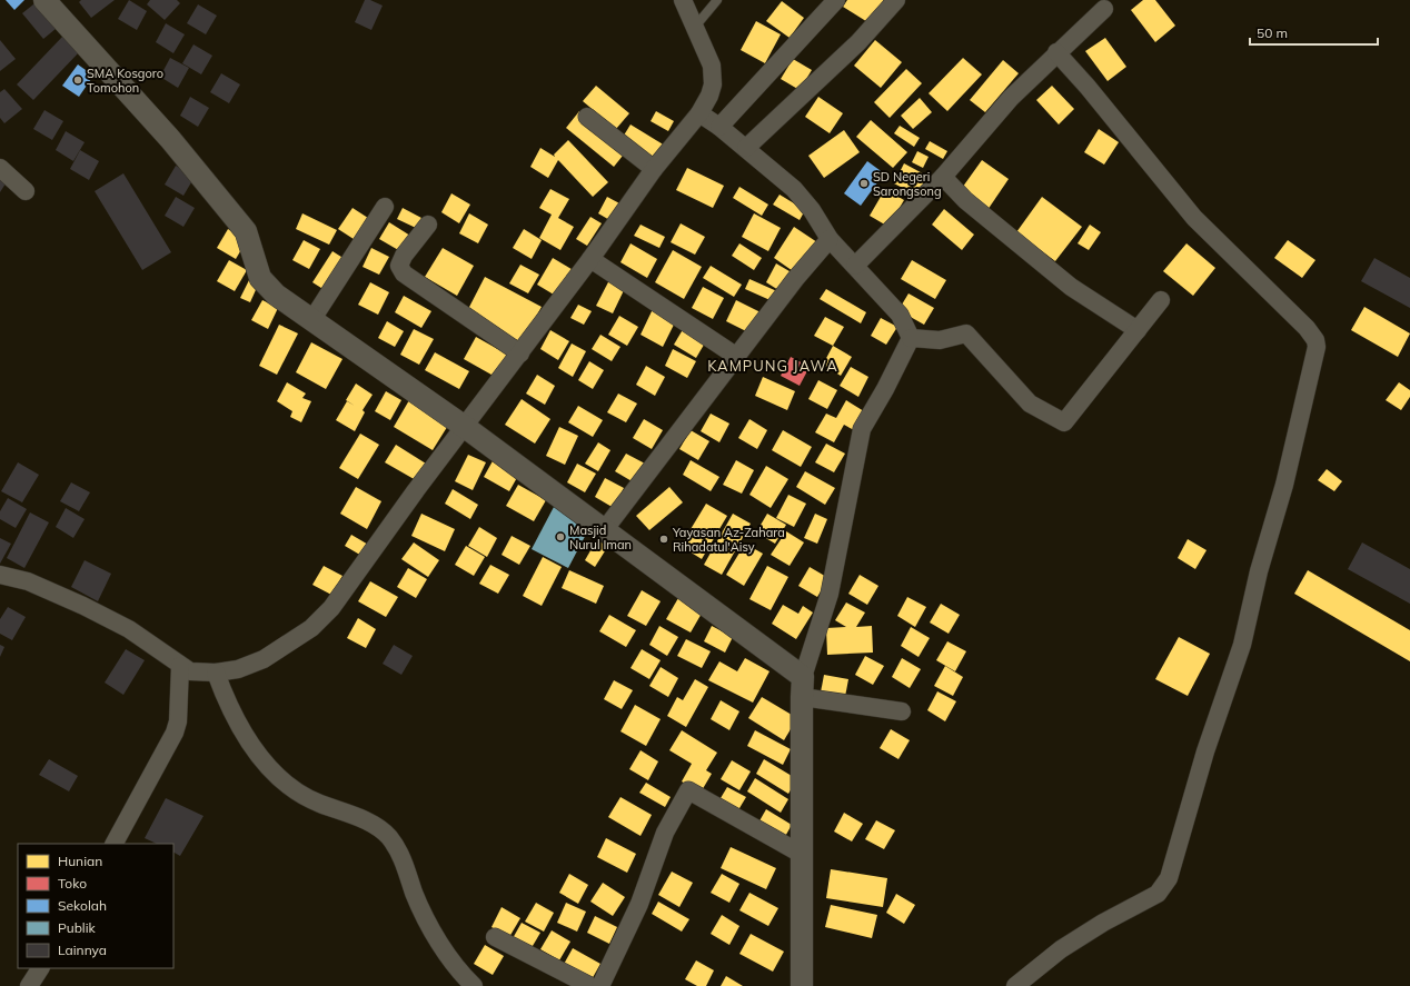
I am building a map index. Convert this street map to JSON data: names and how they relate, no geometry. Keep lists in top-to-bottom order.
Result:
{
  "districts": ["KAMPUNG JAWA"],
  "places": [
    "SMA Kosgoro Tomohon",
    "SD Negeri Sarongsong",
    "Masjid Nurul Iman",
    "Yayasan Az-Zahara Rihadatul'Aisy"
  ],
  "legend": [
    "Hunian",
    "Toko",
    "Sekolah",
    "Publik",
    "Lainnya"
  ],
  "scale_bar": "50 m"
}
